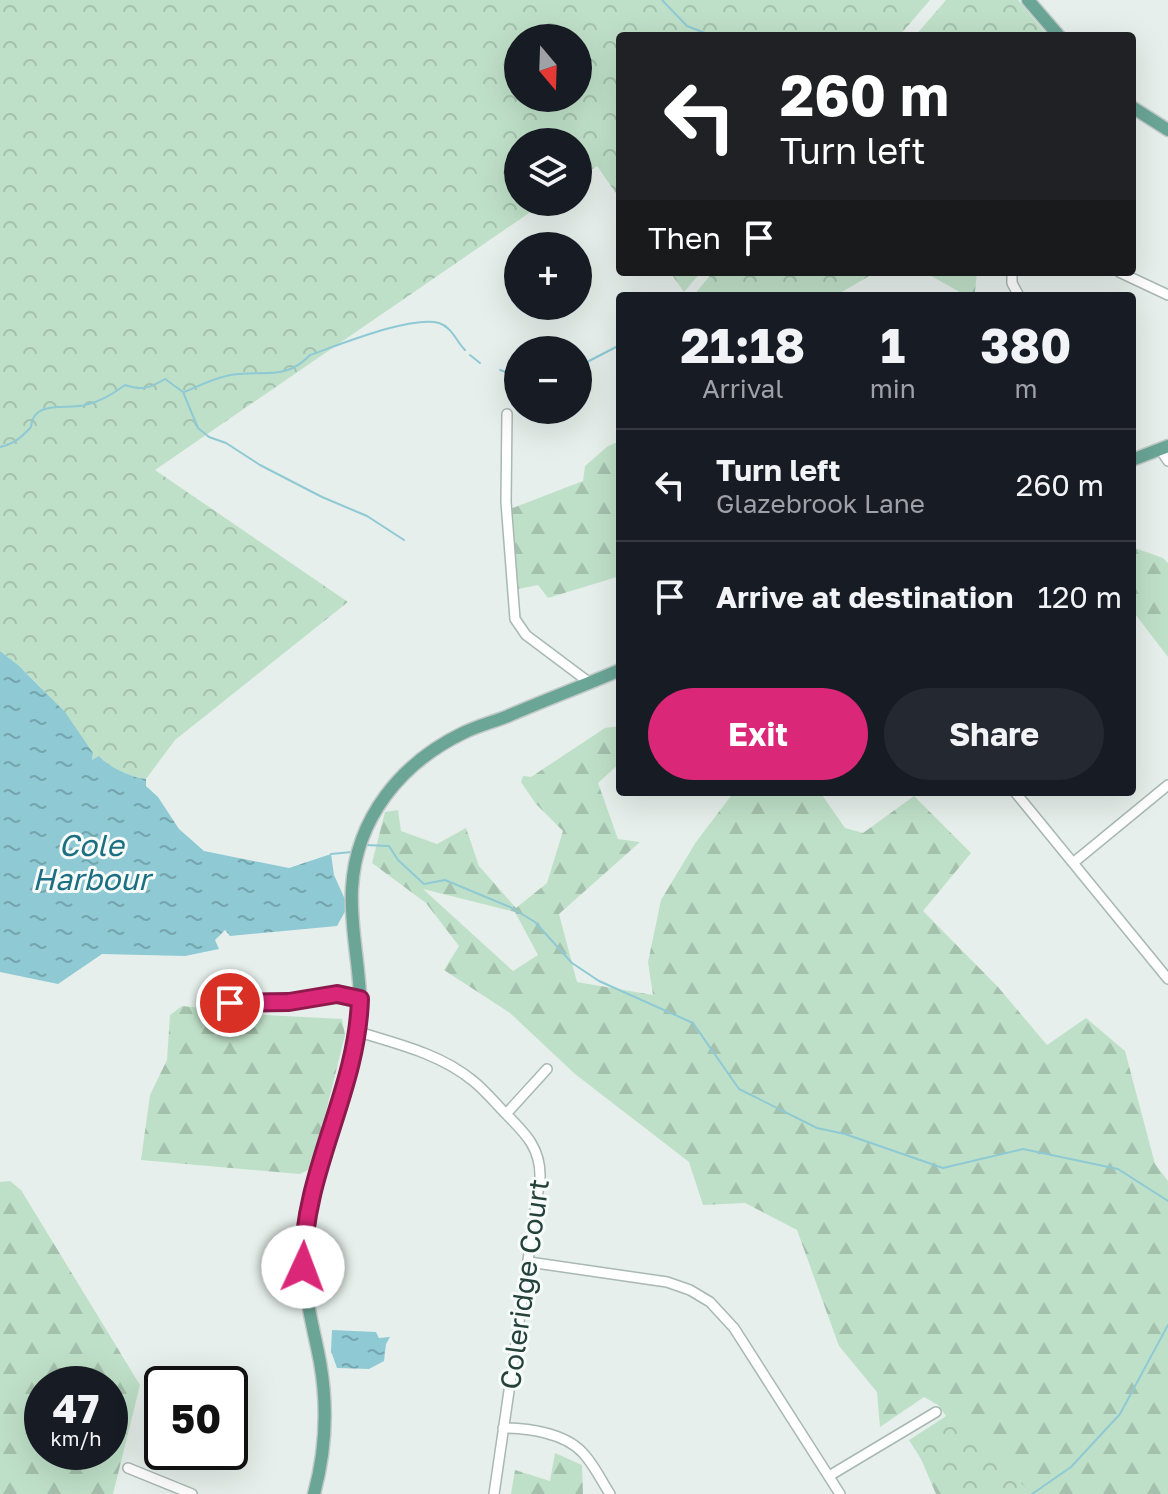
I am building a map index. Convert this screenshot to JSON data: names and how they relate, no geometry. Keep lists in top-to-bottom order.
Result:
{
  "streets": {
    "street": ["Coleridge Court"]
  },
  "water": ["Cole Harbour"],
  "north": "bottom",
  "page": {
    "map_buttons": ["+", "−"],
    "turn": ["260 m", "Turn left"],
    "then": "Then",
    "eta": [
      "21:18",
      "Arrival",
      "1",
      "min",
      "380",
      "m"
    ],
    "list": [
      {
        "name": "Turn left",
        "note": "Glazebrook Lane",
        "value": "260 m"
      },
      {
        "name": "Arrive at destination",
        "value": "120 m"
      }
    ],
    "buttons": ["Exit", "Share"],
    "speed": "47 km/h",
    "limit": "50"
  }
}
